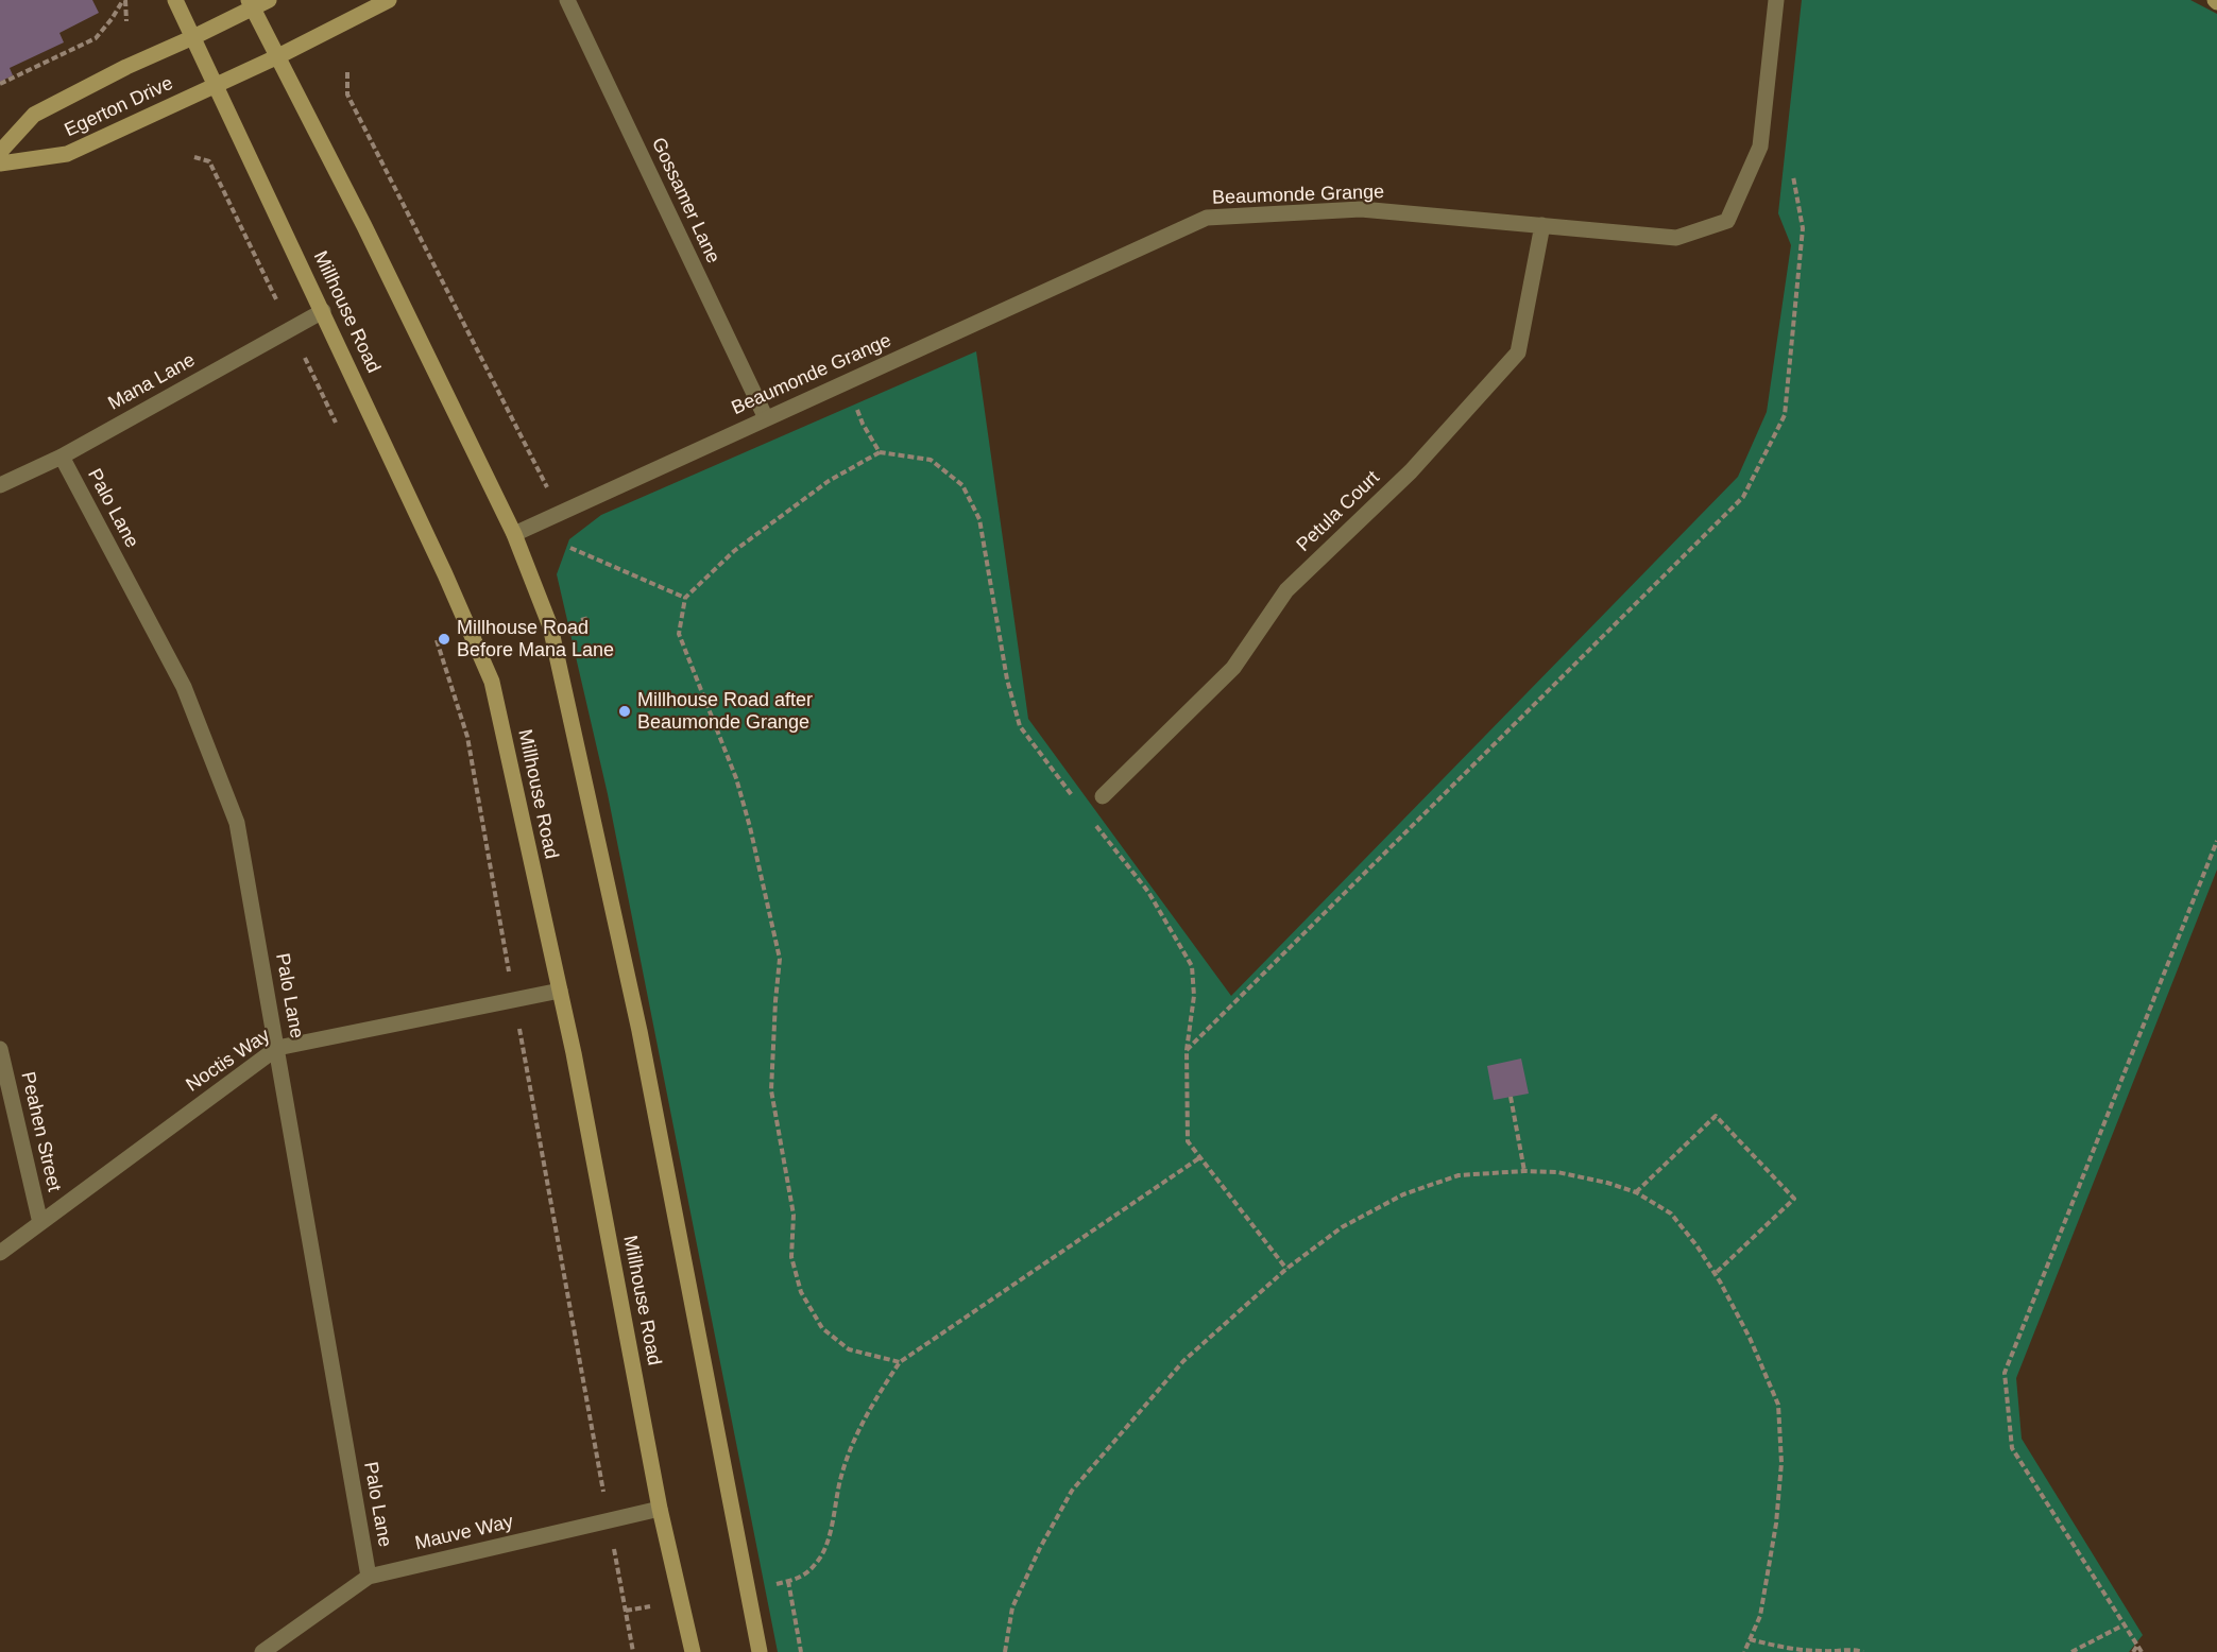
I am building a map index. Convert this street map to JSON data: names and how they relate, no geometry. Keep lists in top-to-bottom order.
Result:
{
  "streets": {
    "main road": ["Egerton Drive", "Millhouse Road"],
    "street": [
      "Beaumonde Grange",
      "Gossamer Lane",
      "Mana Lane",
      "Palo Lane",
      "Petula Court",
      "Noctis Way",
      "Peahen Street",
      "Mauve Way"
    ]
  },
  "crossings": [
    ["Egerton Drive", "Millhouse Road"],
    ["Beaumonde Grange", "Gossamer Lane"],
    ["Beaumonde Grange", "Petula Court"],
    ["Millhouse Road", "Mana Lane"],
    ["Millhouse Road", "Noctis Way"],
    ["Millhouse Road", "Mauve Way"],
    ["Mana Lane", "Palo Lane"],
    ["Palo Lane", "Noctis Way"],
    ["Palo Lane", "Mauve Way"],
    ["Noctis Way", "Peahen Street"]
  ],
  "places": ["Millhouse Road Before Mana Lane", "Millhouse Road after Beaumonde Grange"]
}
